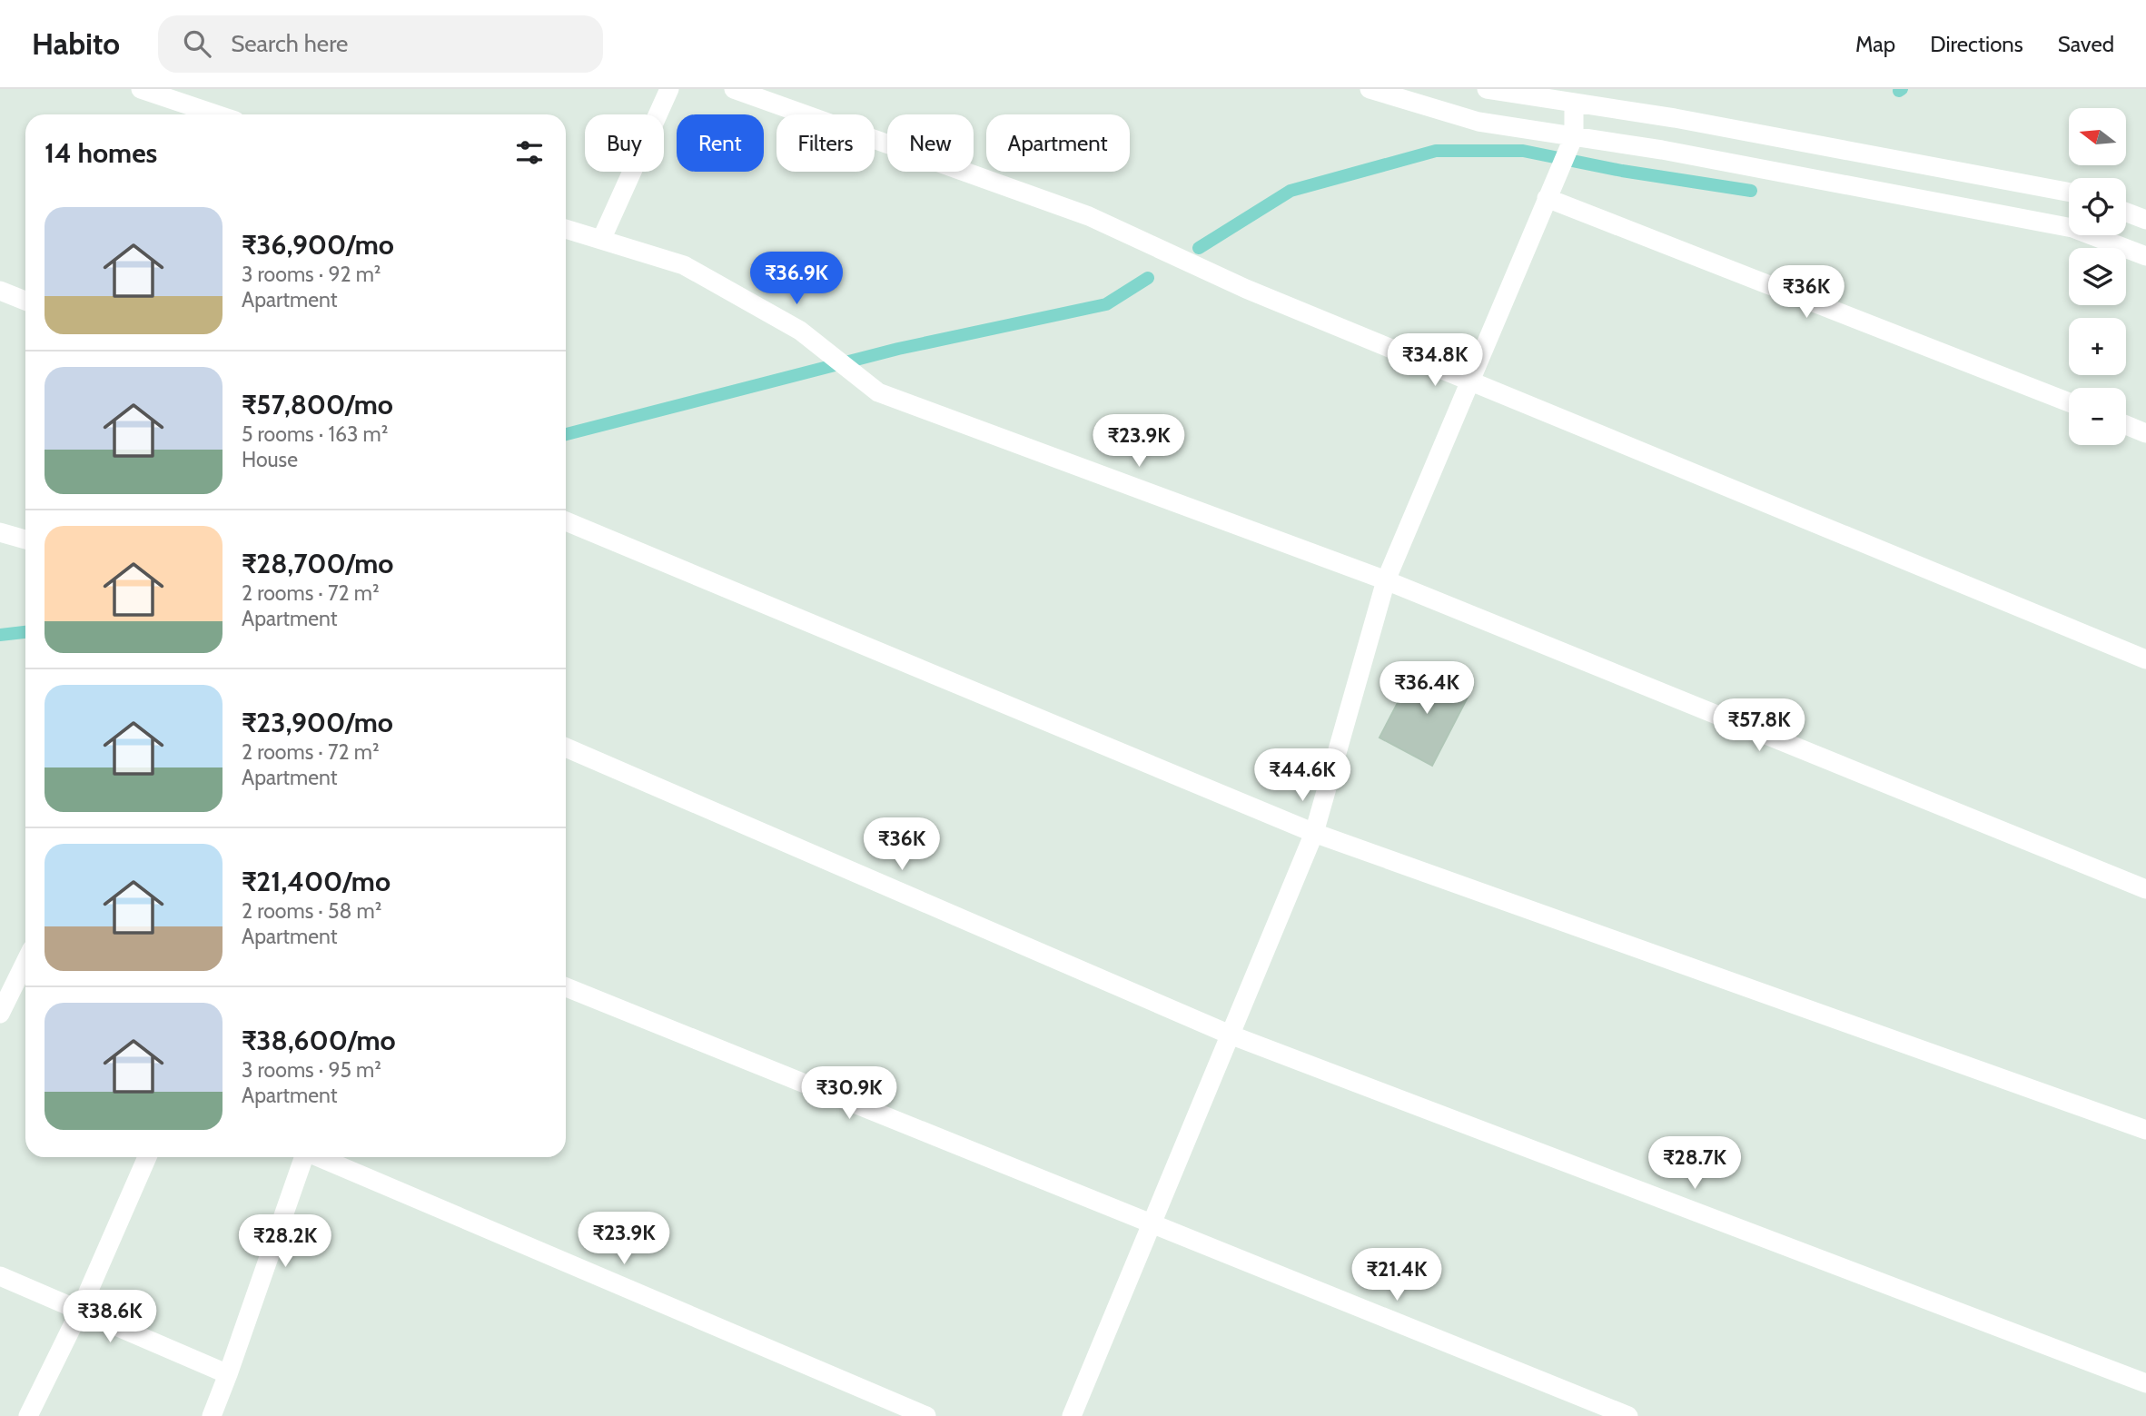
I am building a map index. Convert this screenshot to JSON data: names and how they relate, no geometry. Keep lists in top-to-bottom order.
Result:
{
  "north": "left",
  "page": {
    "header": "Habito",
    "search": "Search here",
    "nav": ["Map", "Directions", "Saved"],
    "map_buttons": ["+", "−"],
    "chip": [
      "Buy",
      "Rent",
      "Filters",
      "New",
      "Apartment"
    ],
    "heading": "14 homes",
    "list": [
      {
        "name": "₹36,900/mo",
        "note": "3 rooms · 92 m² · Apartment"
      },
      {
        "name": "₹57,800/mo",
        "note": "5 rooms · 163 m² · House"
      },
      {
        "name": "₹28,700/mo",
        "note": "2 rooms · 72 m² · Apartment"
      },
      {
        "name": "₹23,900/mo",
        "note": "2 rooms · 72 m² · Apartment"
      },
      {
        "name": "₹21,400/mo",
        "note": "2 rooms · 58 m² · Apartment"
      },
      {
        "name": "₹38,600/mo",
        "note": "3 rooms · 95 m² · Apartment"
      }
    ],
    "price": [
      "₹36.9K",
      "₹36K",
      "₹34.8K",
      "₹23.9K",
      "₹36.4K",
      "₹57.8K",
      "₹44.6K",
      "₹36K",
      "₹30.9K",
      "₹28.7K",
      "₹23.9K",
      "₹28.2K",
      "₹21.4K",
      "₹38.6K"
    ]
  }
}
